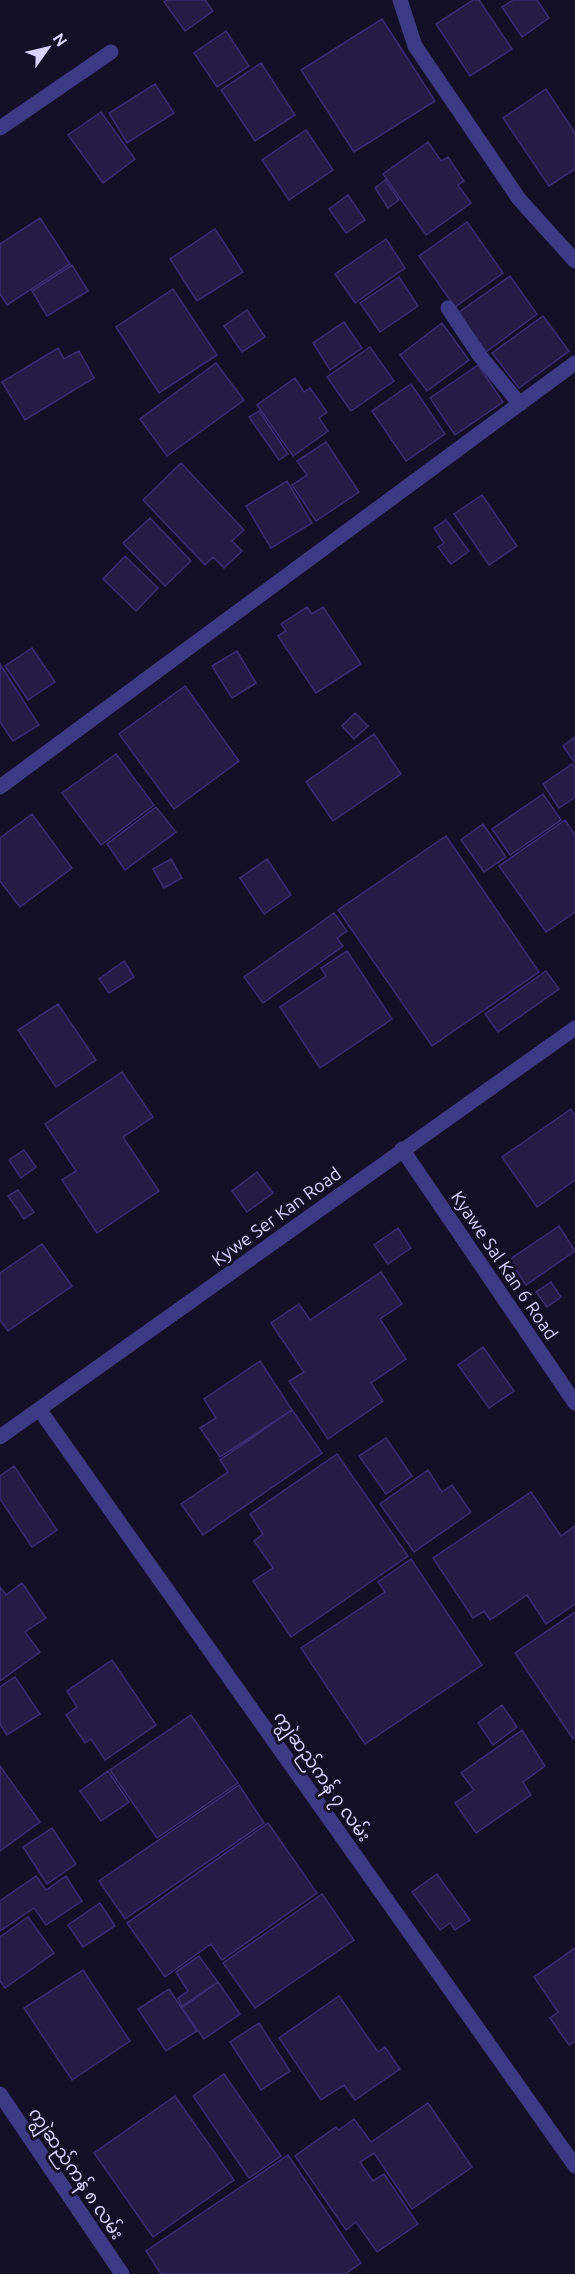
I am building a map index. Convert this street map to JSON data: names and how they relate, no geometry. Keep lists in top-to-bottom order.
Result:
{
  "streets": {
    "street": [
      "Kywe Ser Kan Road",
      "Kyawe Sal Kan 6 Road",
      "ကျွဲဆည်ကန် ၇ လမ်း",
      "ကျွဲဆည်ကန် ၈ လမ်း"
    ]
  },
  "crossings": [
    ["Kywe Ser Kan Road", "Kyawe Sal Kan 6 Road"],
    ["Kywe Ser Kan Road", "ကျွဲဆည်ကန် ၇ လမ်း"]
  ],
  "north": "top right"
}
